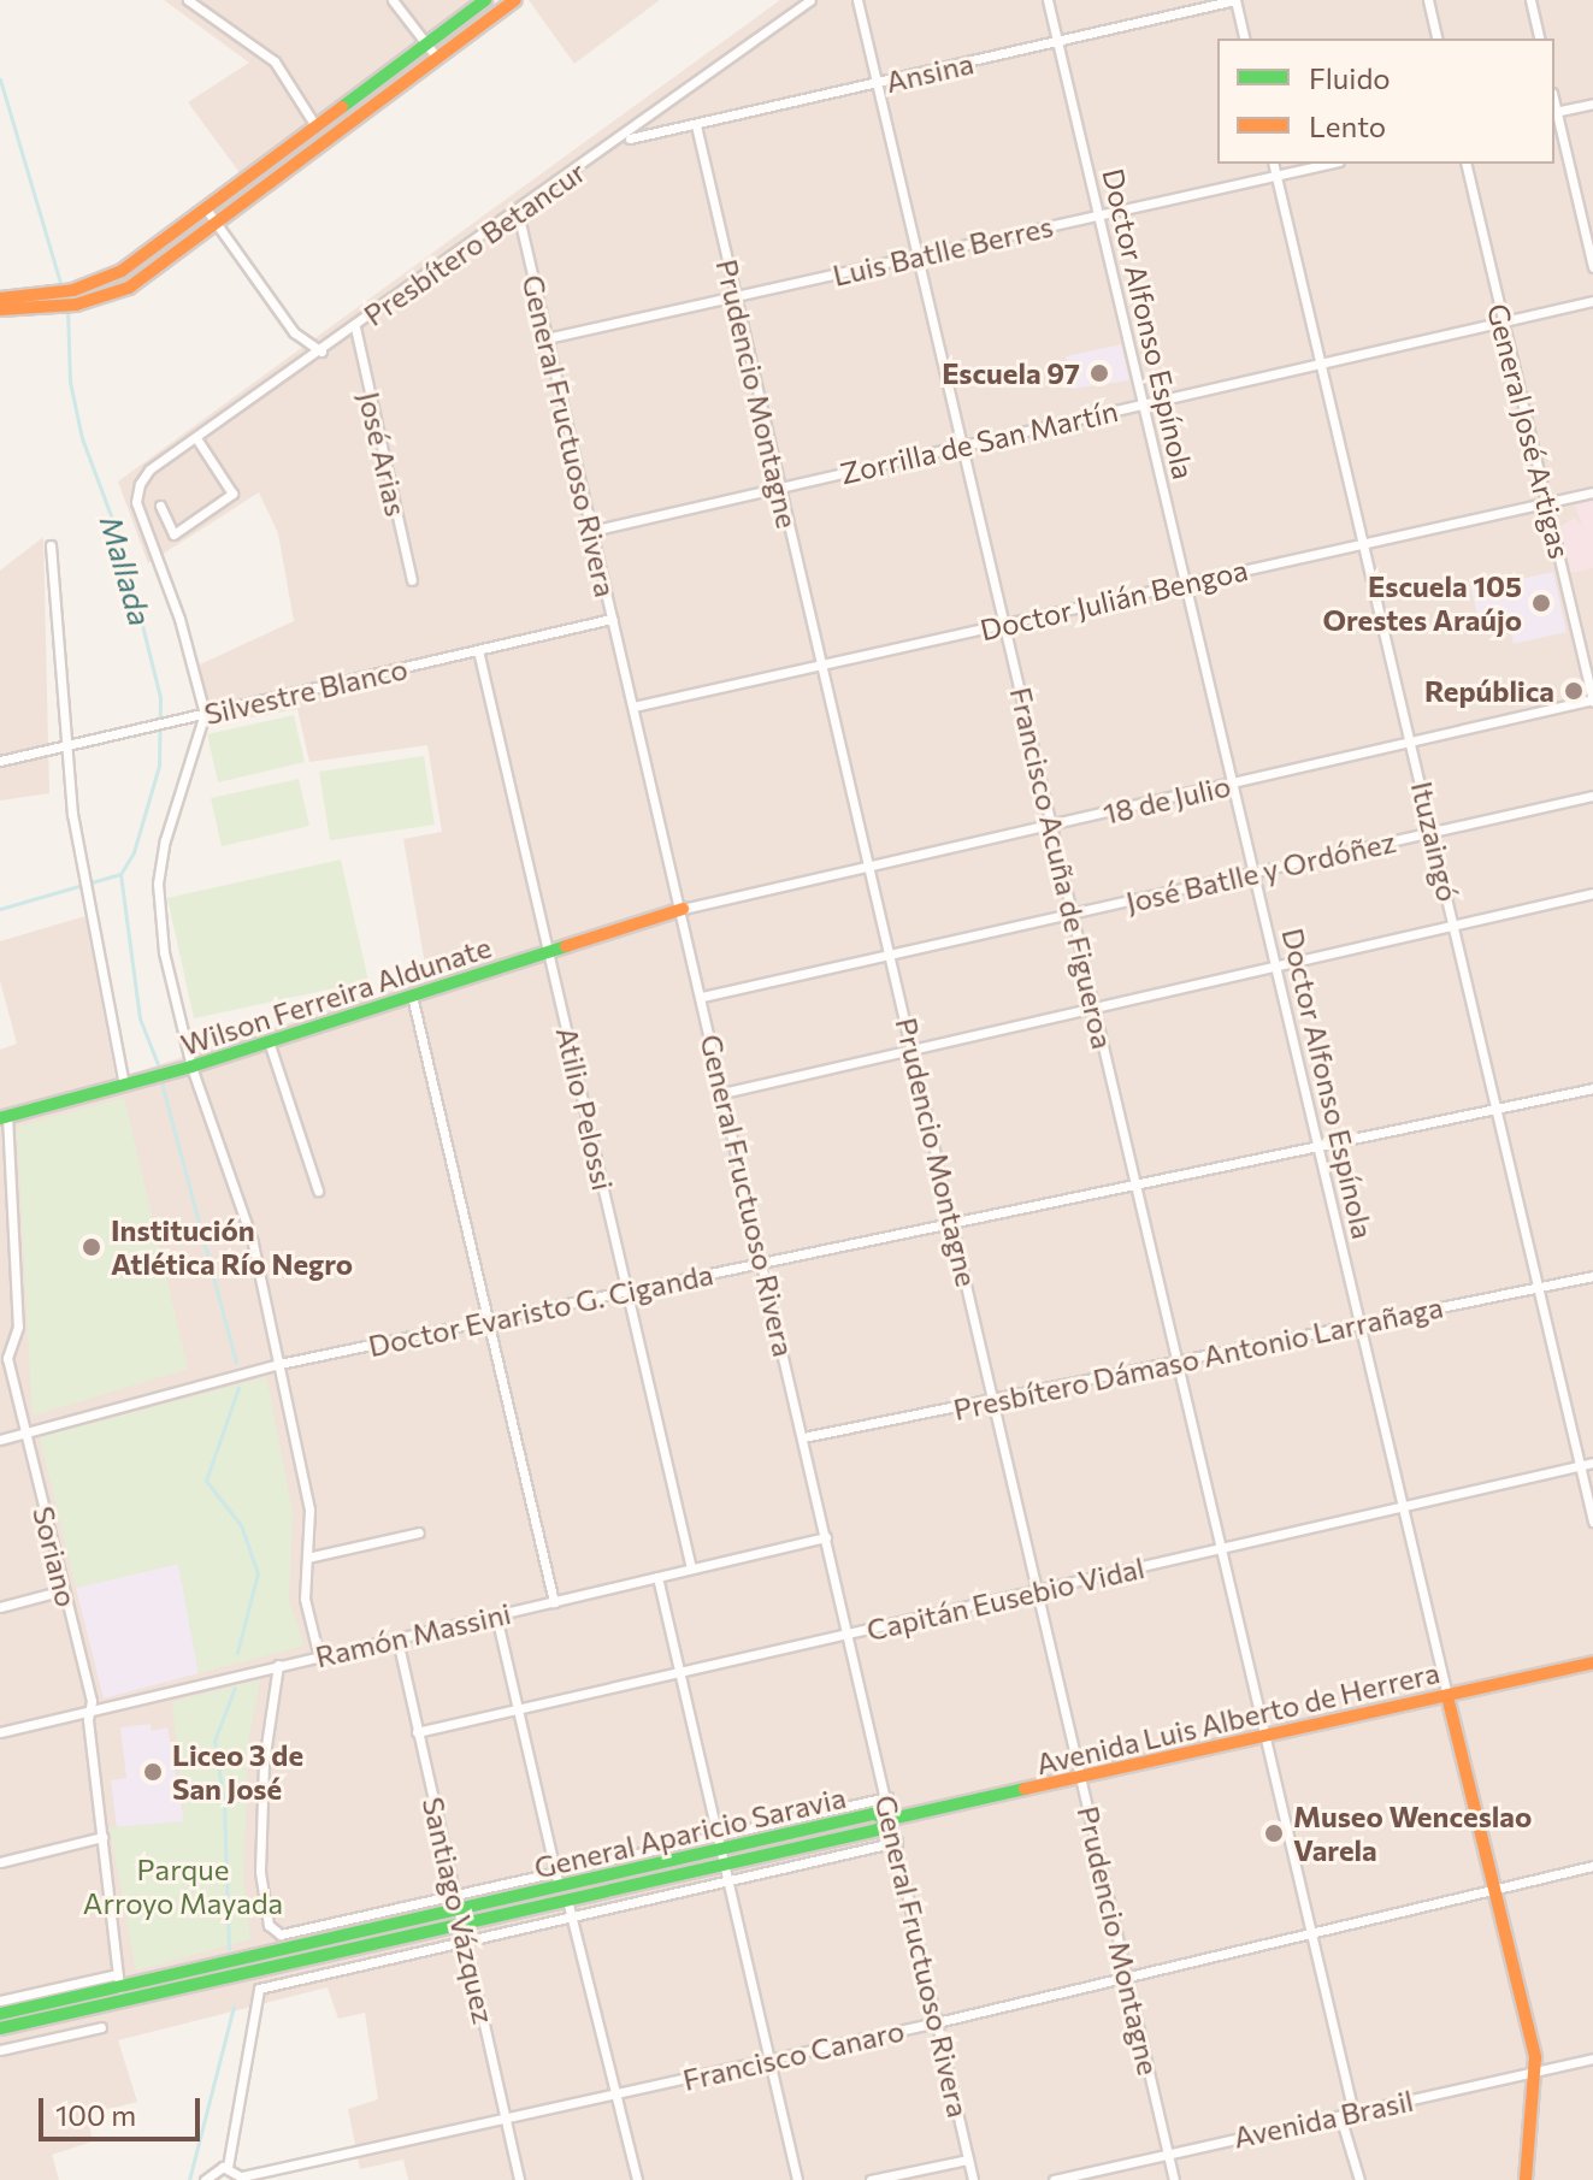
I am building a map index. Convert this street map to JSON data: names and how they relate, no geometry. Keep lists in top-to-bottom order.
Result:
{
  "streets": {
    "street": [
      "Ansina",
      "Presbítero Betancur",
      "Luis Batlle Berres",
      "Doctor Alfonso Espínola",
      "Prudencio Montagne",
      "General José Artigas",
      "General Fructuoso Rivera",
      "Zorrilla de San Martín",
      "José Arias",
      "Doctor Julián Bengoa",
      "Silvestre Blanco",
      "18 de Julio",
      "Ituzaingó",
      "Francisco Acuña de Figueroa",
      "José Batlle y Ordóñez",
      "Wilson Ferreira Aldunate",
      "Atilio Pelossi",
      "Doctor Evaristo G. Ciganda",
      "Presbítero Dámaso Antonio Larrañaga",
      "Soriano",
      "Capitán Eusebio Vidal",
      "Ramón Massini",
      "Avenida Luis Alberto de Herrera",
      "General Aparicio Saravia",
      "Santiago Vázquez",
      "Francisco Canaro",
      "Avenida Brasil"
    ]
  },
  "crossings": [
    ["Ansina", "Presbítero Betancur"],
    ["Ansina", "Doctor Alfonso Espínola"],
    ["Ansina", "Prudencio Montagne"],
    ["Ansina", "Francisco Acuña de Figueroa"],
    ["Presbítero Betancur", "General Fructuoso Rivera"],
    ["Presbítero Betancur", "José Arias"],
    ["Presbítero Betancur", "Silvestre Blanco"],
    ["Luis Batlle Berres", "Doctor Alfonso Espínola"],
    ["Luis Batlle Berres", "Prudencio Montagne"],
    ["Luis Batlle Berres", "General Fructuoso Rivera"],
    ["Luis Batlle Berres", "Ituzaingó"],
    ["Luis Batlle Berres", "Francisco Acuña de Figueroa"],
    ["Doctor Alfonso Espínola", "Zorrilla de San Martín"],
    ["Doctor Alfonso Espínola", "Doctor Julián Bengoa"],
    ["Doctor Alfonso Espínola", "18 de Julio"],
    ["Doctor Alfonso Espínola", "José Batlle y Ordóñez"],
    ["Doctor Alfonso Espínola", "Doctor Evaristo G. Ciganda"],
    ["Doctor Alfonso Espínola", "Presbítero Dámaso Antonio Larrañaga"],
    ["Doctor Alfonso Espínola", "Capitán Eusebio Vidal"],
    ["Doctor Alfonso Espínola", "Avenida Luis Alberto de Herrera"],
    ["Doctor Alfonso Espínola", "Francisco Canaro"],
    ["Doctor Alfonso Espínola", "Avenida Brasil"],
    ["Prudencio Montagne", "Zorrilla de San Martín"],
    ["Prudencio Montagne", "Doctor Julián Bengoa"],
    ["Prudencio Montagne", "18 de Julio"],
    ["Prudencio Montagne", "José Batlle y Ordóñez"],
    ["Prudencio Montagne", "Doctor Evaristo G. Ciganda"],
    ["Prudencio Montagne", "Presbítero Dámaso Antonio Larrañaga"],
    ["Prudencio Montagne", "Capitán Eusebio Vidal"],
    ["Prudencio Montagne", "Avenida Luis Alberto de Herrera"],
    ["Prudencio Montagne", "Francisco Canaro"],
    ["Prudencio Montagne", "Avenida Brasil"],
    ["General José Artigas", "Zorrilla de San Martín"],
    ["General José Artigas", "Doctor Julián Bengoa"],
    ["General José Artigas", "18 de Julio"],
    ["General Fructuoso Rivera", "Zorrilla de San Martín"],
    ["General Fructuoso Rivera", "Doctor Julián Bengoa"],
    ["General Fructuoso Rivera", "Silvestre Blanco"],
    ["General Fructuoso Rivera", "18 de Julio"],
    ["General Fructuoso Rivera", "José Batlle y Ordóñez"],
    ["General Fructuoso Rivera", "Wilson Ferreira Aldunate"],
    ["General Fructuoso Rivera", "Doctor Evaristo G. Ciganda"],
    ["General Fructuoso Rivera", "Presbítero Dámaso Antonio Larrañaga"],
    ["General Fructuoso Rivera", "Capitán Eusebio Vidal"],
    ["General Fructuoso Rivera", "Ramón Massini"],
    ["General Fructuoso Rivera", "Avenida Luis Alberto de Herrera"],
    ["General Fructuoso Rivera", "General Aparicio Saravia"],
    ["General Fructuoso Rivera", "Francisco Canaro"],
    ["Zorrilla de San Martín", "Ituzaingó"],
    ["Zorrilla de San Martín", "Francisco Acuña de Figueroa"],
    ["Doctor Julián Bengoa", "Ituzaingó"],
    ["Doctor Julián Bengoa", "Francisco Acuña de Figueroa"],
    ["Silvestre Blanco", "Atilio Pelossi"],
    ["18 de Julio", "Ituzaingó"],
    ["18 de Julio", "Francisco Acuña de Figueroa"],
    ["18 de Julio", "Wilson Ferreira Aldunate"],
    ["Ituzaingó", "José Batlle y Ordóñez"],
    ["Ituzaingó", "Doctor Evaristo G. Ciganda"],
    ["Ituzaingó", "Presbítero Dámaso Antonio Larrañaga"],
    ["Ituzaingó", "Capitán Eusebio Vidal"],
    ["Francisco Acuña de Figueroa", "José Batlle y Ordóñez"],
    ["Francisco Acuña de Figueroa", "Doctor Evaristo G. Ciganda"],
    ["Francisco Acuña de Figueroa", "Presbítero Dámaso Antonio Larrañaga"],
    ["Francisco Acuña de Figueroa", "Capitán Eusebio Vidal"],
    ["Francisco Acuña de Figueroa", "Avenida Luis Alberto de Herrera"],
    ["Francisco Acuña de Figueroa", "Francisco Canaro"],
    ["Francisco Acuña de Figueroa", "Avenida Brasil"],
    ["Wilson Ferreira Aldunate", "Atilio Pelossi"],
    ["Wilson Ferreira Aldunate", "Soriano"],
    ["Atilio Pelossi", "Doctor Evaristo G. Ciganda"],
    ["Atilio Pelossi", "Ramón Massini"],
    ["Doctor Evaristo G. Ciganda", "Soriano"],
    ["Soriano", "Ramón Massini"],
    ["Soriano", "General Aparicio Saravia"],
    ["Capitán Eusebio Vidal", "Santiago Vázquez"],
    ["Ramón Massini", "General Aparicio Saravia"],
    ["Ramón Massini", "Santiago Vázquez"],
    ["Avenida Luis Alberto de Herrera", "General Aparicio Saravia"],
    ["General Aparicio Saravia", "Santiago Vázquez"],
    ["Santiago Vázquez", "Francisco Canaro"]
  ],
  "water": ["Mallada"],
  "parks": ["Parque Arroyo Mayada"],
  "places": [
    "Escuela 97",
    "Escuela 105 Orestes Araújo",
    "República",
    "Institución Atlética Río Negro",
    "Liceo 3 de San José",
    "Museo Wenceslao Varela"
  ],
  "legend": ["Fluido", "Lento"],
  "scale_bar": "100 m"
}
